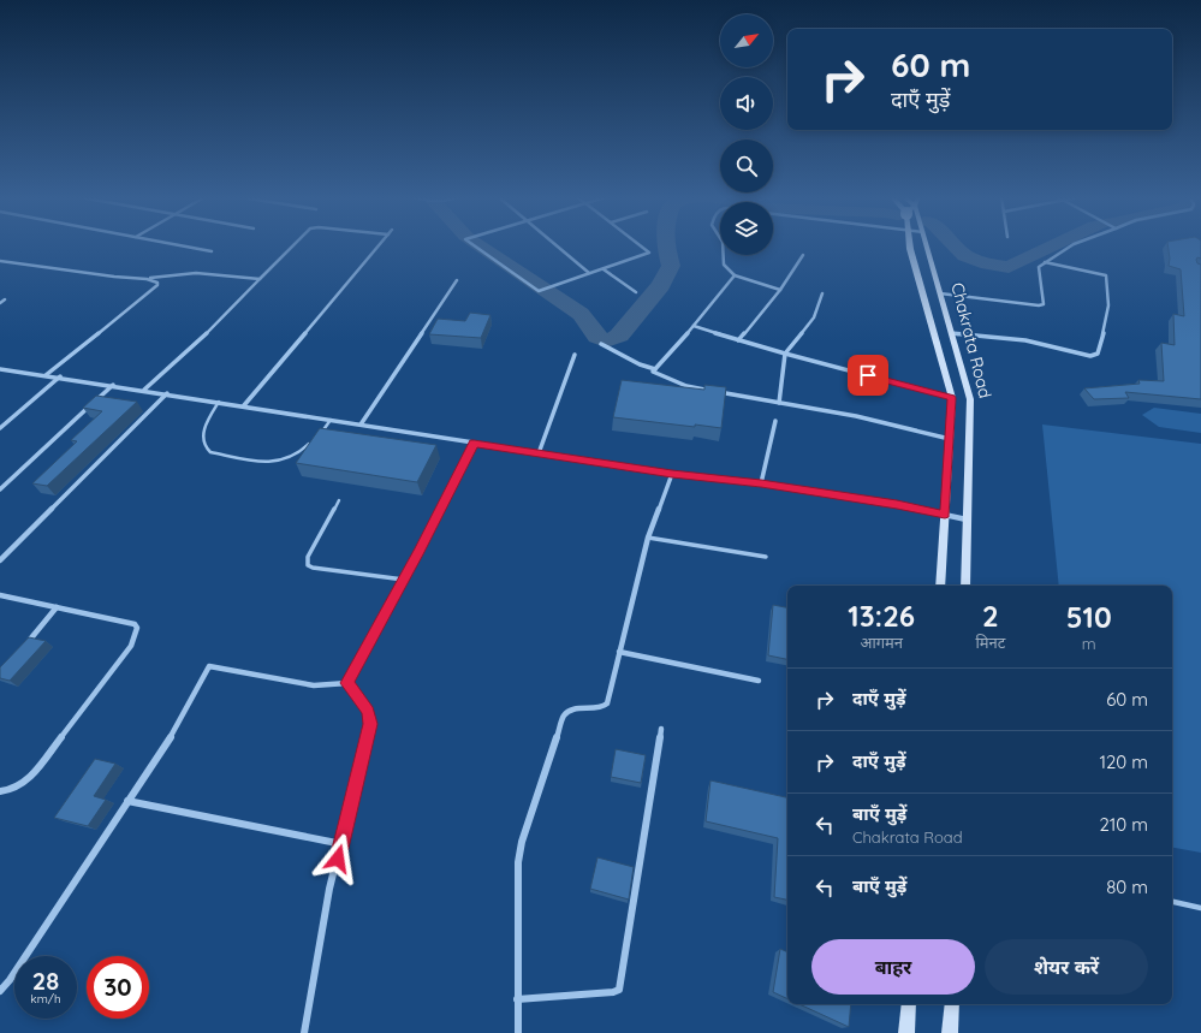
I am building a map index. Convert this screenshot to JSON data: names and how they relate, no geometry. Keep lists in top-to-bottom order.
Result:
{
  "streets": {
    "main road": ["Chakrata Road"]
  },
  "north": "top right",
  "page": {
    "turn": ["60 m", "दाएँ मुड़ें"],
    "eta": [
      "13:26",
      "आगमन",
      "2",
      "मिनट",
      "510",
      "m"
    ],
    "list": [
      {
        "name": "दाएँ मुड़ें",
        "value": "60 m"
      },
      {
        "name": "दाएँ मुड़ें",
        "value": "120 m"
      },
      {
        "name": "बाएँ मुड़ें",
        "note": "Chakrata Road",
        "value": "210 m"
      },
      {
        "name": "बाएँ मुड़ें",
        "value": "80 m"
      }
    ],
    "buttons": ["बाहर", "शेयर करें"],
    "speed": "28 km/h",
    "limit": "30"
  }
}
